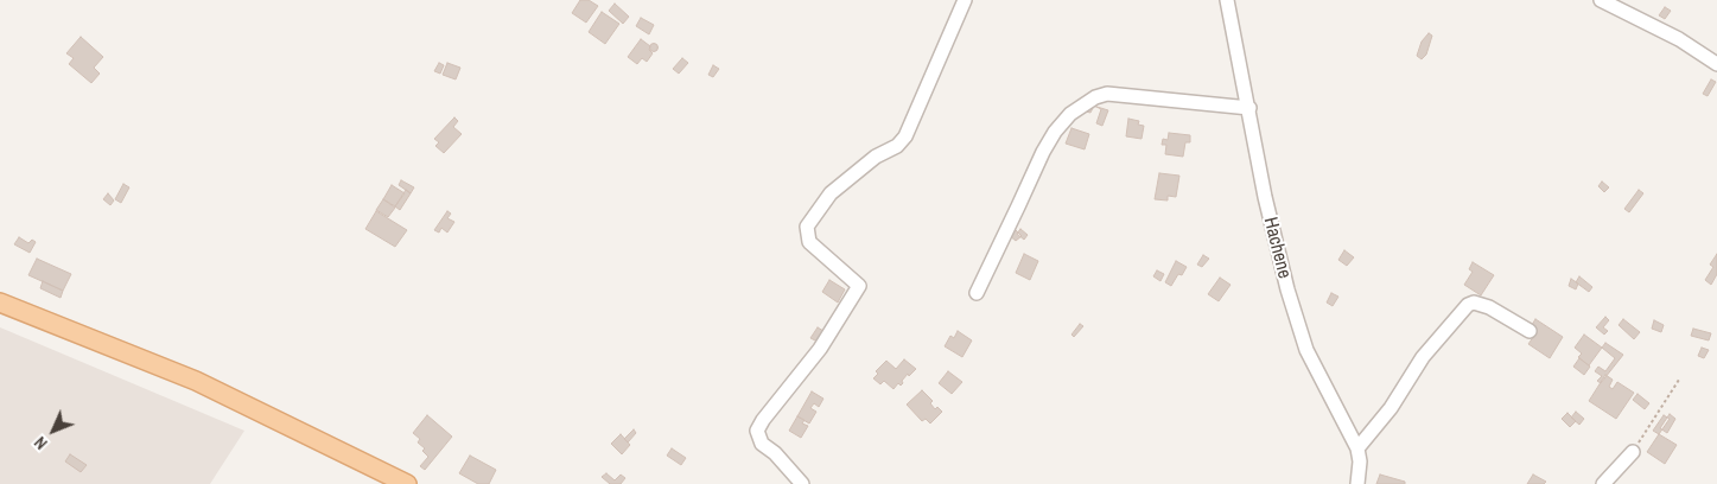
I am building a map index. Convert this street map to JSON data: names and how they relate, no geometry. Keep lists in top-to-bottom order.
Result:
{
  "streets": {
    "street": ["Hachene"]
  },
  "north": "bottom left"
}
